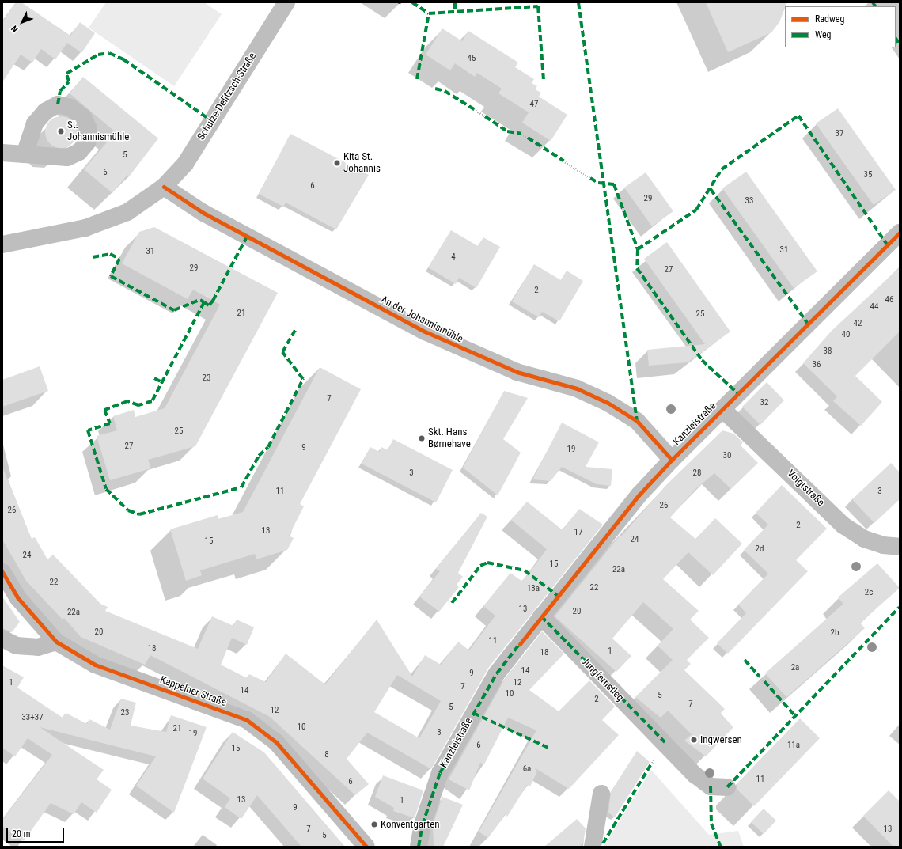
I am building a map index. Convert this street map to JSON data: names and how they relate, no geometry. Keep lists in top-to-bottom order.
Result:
{
  "streets": {
    "street": [
      "Schulze-Delitzsch-Straße",
      "An der Johannismühle",
      "Kanzleistraße",
      "Voigtstraße",
      "Jungfernstieg",
      "Kappelner Straße"
    ]
  },
  "crossings": [
    ["Schulze-Delitzsch-Straße", "An der Johannismühle"],
    ["An der Johannismühle", "Kanzleistraße"],
    ["Kanzleistraße", "Voigtstraße"],
    ["Kanzleistraße", "Jungfernstieg"]
  ],
  "places": [
    "St. Johannismühle",
    "Kita St. Johannis",
    "Skt. Hans Børnehave",
    "Ingwersen",
    "Konventgarten"
  ],
  "house_numbers": [
    "45",
    "47",
    "37",
    "5",
    "6",
    "35",
    "6",
    "29",
    "33",
    "31",
    "31",
    "4",
    "29",
    "27",
    "2",
    "46",
    "44",
    "21",
    "25",
    "42",
    "40",
    "38",
    "36",
    "23",
    "7",
    "32",
    "25",
    "27",
    "9",
    "19",
    "30",
    "3",
    "28",
    "11",
    "3",
    "26",
    "26",
    "2",
    "13",
    "17",
    "24",
    "15",
    "2d",
    "24",
    "15",
    "22a",
    "22",
    "22",
    "13a",
    "2c",
    "13",
    "20",
    "22a",
    "20",
    "2b",
    "11",
    "18",
    "1",
    "18",
    "2a",
    "14",
    "9",
    "1",
    "12",
    "7",
    "14",
    "10",
    "5",
    "2",
    "7",
    "5",
    "12",
    "23",
    "33+37",
    "10",
    "21",
    "3",
    "19",
    "6",
    "11a",
    "15",
    "8",
    "6a",
    "11",
    "6",
    "13",
    "1",
    "9",
    "7",
    "13",
    "5"
  ],
  "legend": ["Radweg", "Weg"],
  "scale_bar": "20 m",
  "north": "bottom left"
}
